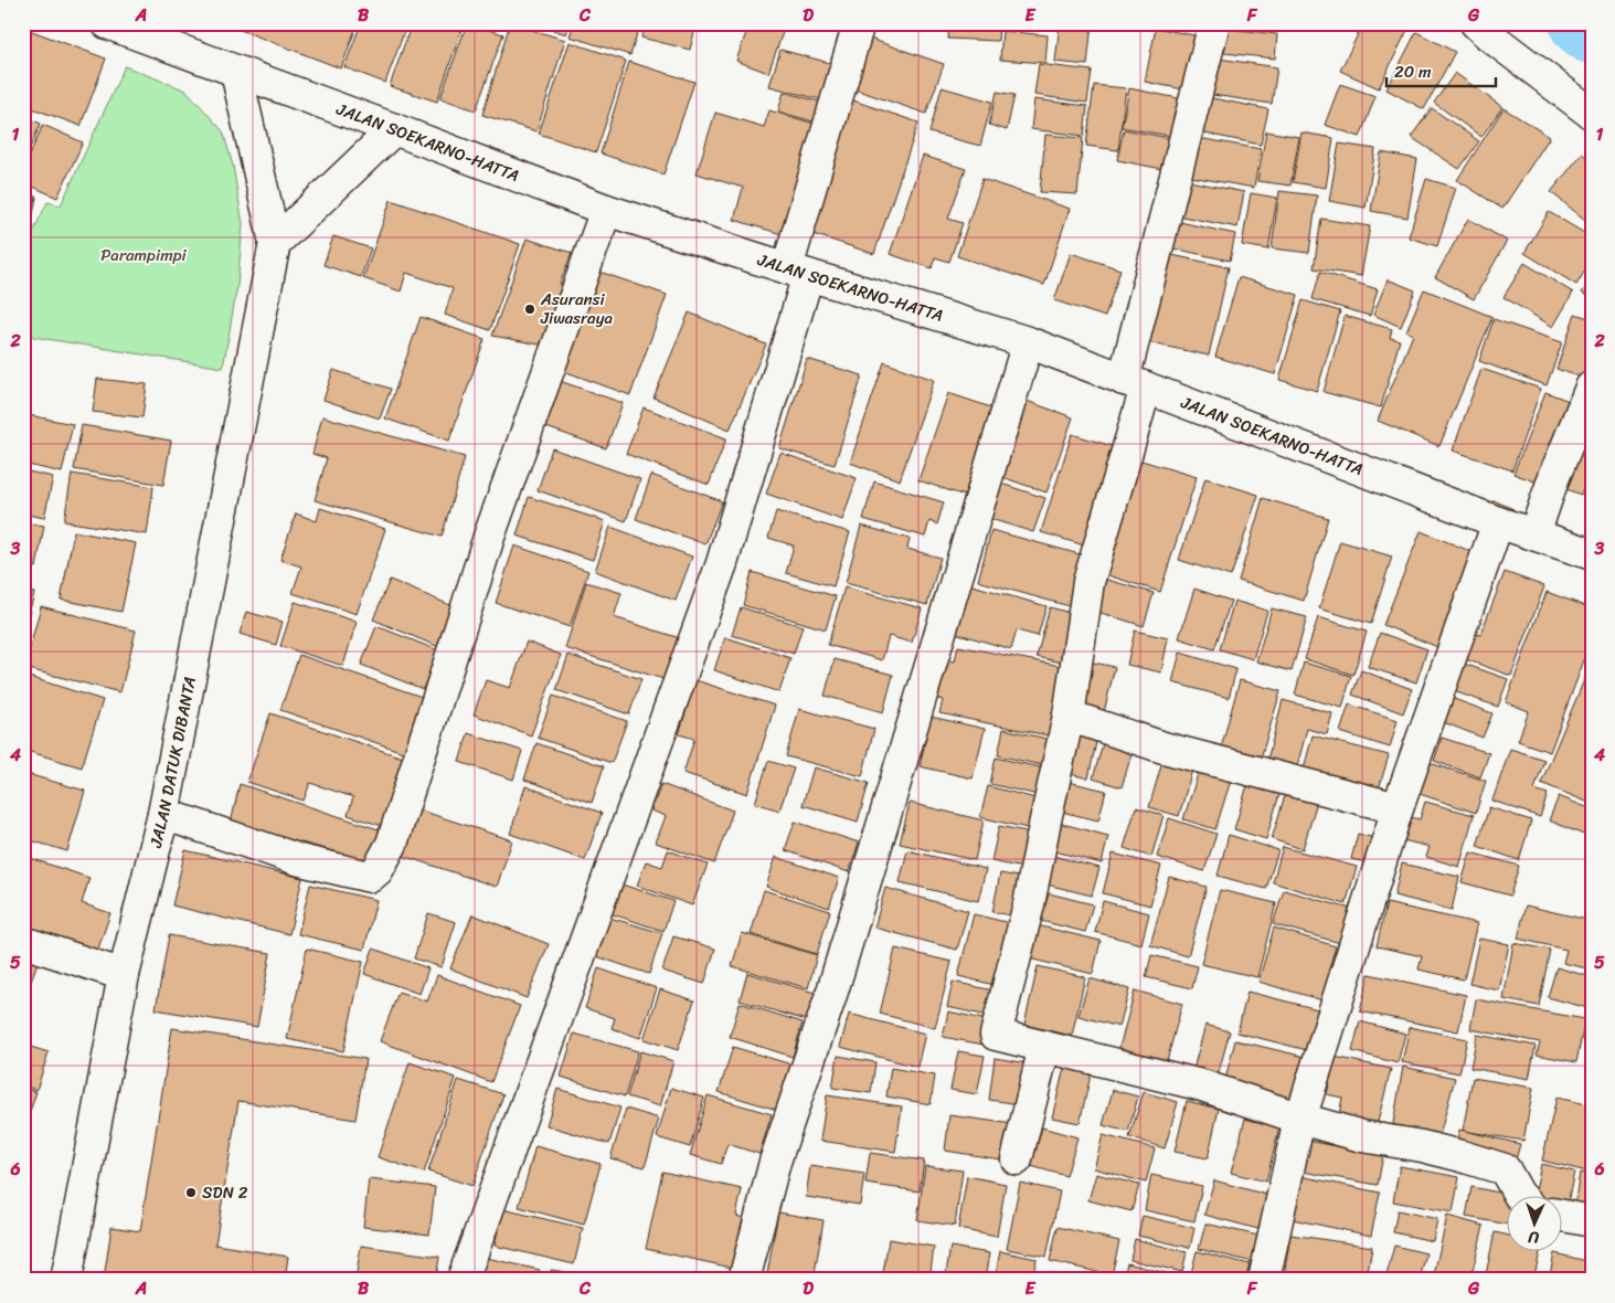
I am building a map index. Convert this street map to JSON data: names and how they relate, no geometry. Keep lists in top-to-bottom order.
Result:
{
  "streets": {
    "main road": ["JALAN SOEKARNO-HATTA", "JALAN DATUK DIBANTA"]
  },
  "crossings": [
    ["JALAN SOEKARNO-HATTA", "JALAN DATUK DIBANTA"]
  ],
  "parks": ["Parampimpi"],
  "places": ["Asuransi Jiwasraya", "SDN 2"],
  "scale_bar": "20 m",
  "north": "bottom",
  "grid": {
    "columns": [
      "A",
      "B",
      "C",
      "D",
      "E",
      "F",
      "G"
    ],
    "rows": [
      "1",
      "2",
      "3",
      "4",
      "5",
      "6"
    ]
  }
}
